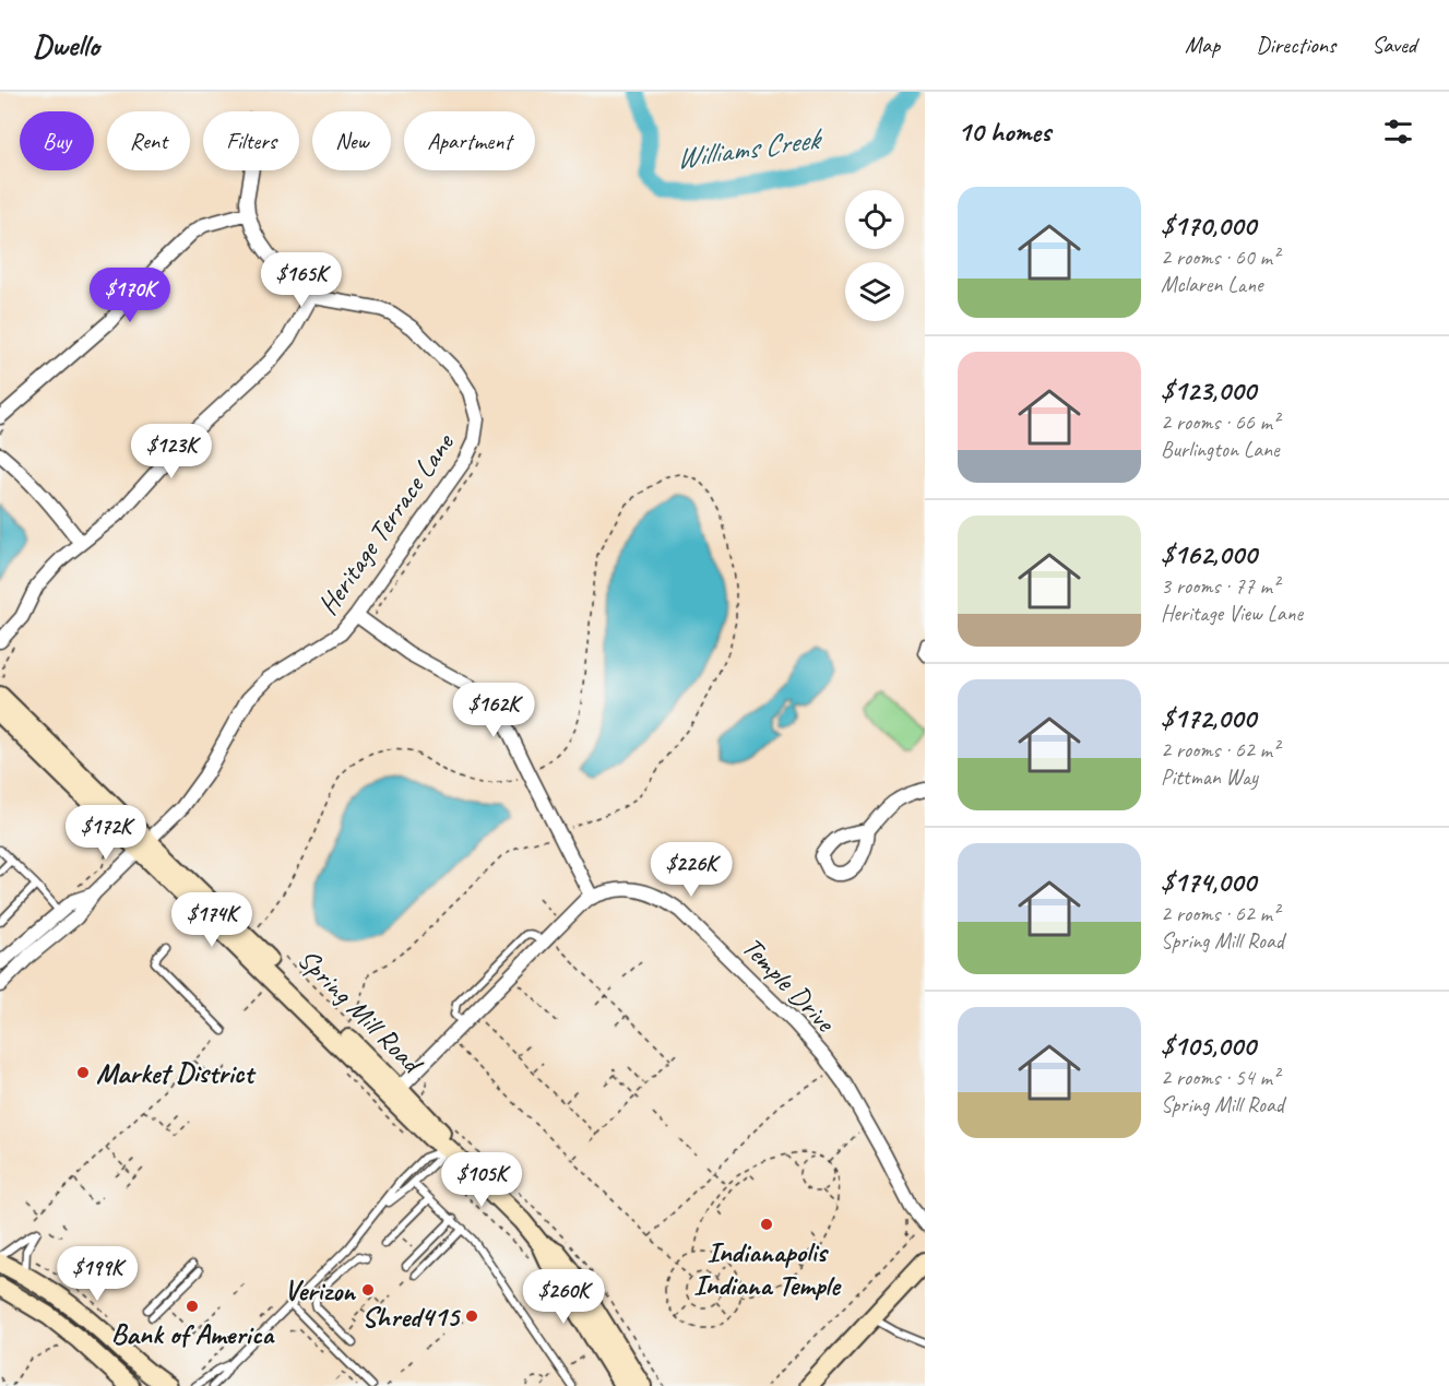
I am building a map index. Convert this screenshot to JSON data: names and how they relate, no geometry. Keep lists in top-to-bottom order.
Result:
{
  "streets": {
    "street": ["Heritage Terrace Lane", "Temple Drive", "Spring Mill Road"]
  },
  "crossings": [
    ["Heritage Terrace Lane", "Spring Mill Road"],
    ["Temple Drive", "Spring Mill Road"]
  ],
  "water": ["Williams Creek"],
  "places": [
    "Market District",
    "Indianapolis Indiana Temple",
    "Verizon",
    "Bank of America",
    "Shred415"
  ],
  "page": {
    "header": "Dwello",
    "nav": ["Map", "Directions", "Saved"],
    "heading": "10 homes",
    "chip": [
      "Buy",
      "Rent",
      "Filters",
      "New",
      "Apartment"
    ],
    "list": [
      {
        "name": "$170,000",
        "note": "2 rooms · 60 m² · Mclaren Lane"
      },
      {
        "name": "$123,000",
        "note": "2 rooms · 66 m² · Burlington Lane"
      },
      {
        "name": "$162,000",
        "note": "3 rooms · 77 m² · Heritage View Lane"
      },
      {
        "name": "$172,000",
        "note": "2 rooms · 62 m² · Pittman Way"
      },
      {
        "name": "$174,000",
        "note": "2 rooms · 62 m² · Spring Mill Road"
      },
      {
        "name": "$105,000",
        "note": "2 rooms · 54 m² · Spring Mill Road"
      }
    ],
    "price": [
      "$165K",
      "$170K",
      "$123K",
      "$162K",
      "$172K",
      "$226K",
      "$174K",
      "$105K",
      "$199K",
      "$260K"
    ]
  }
}
